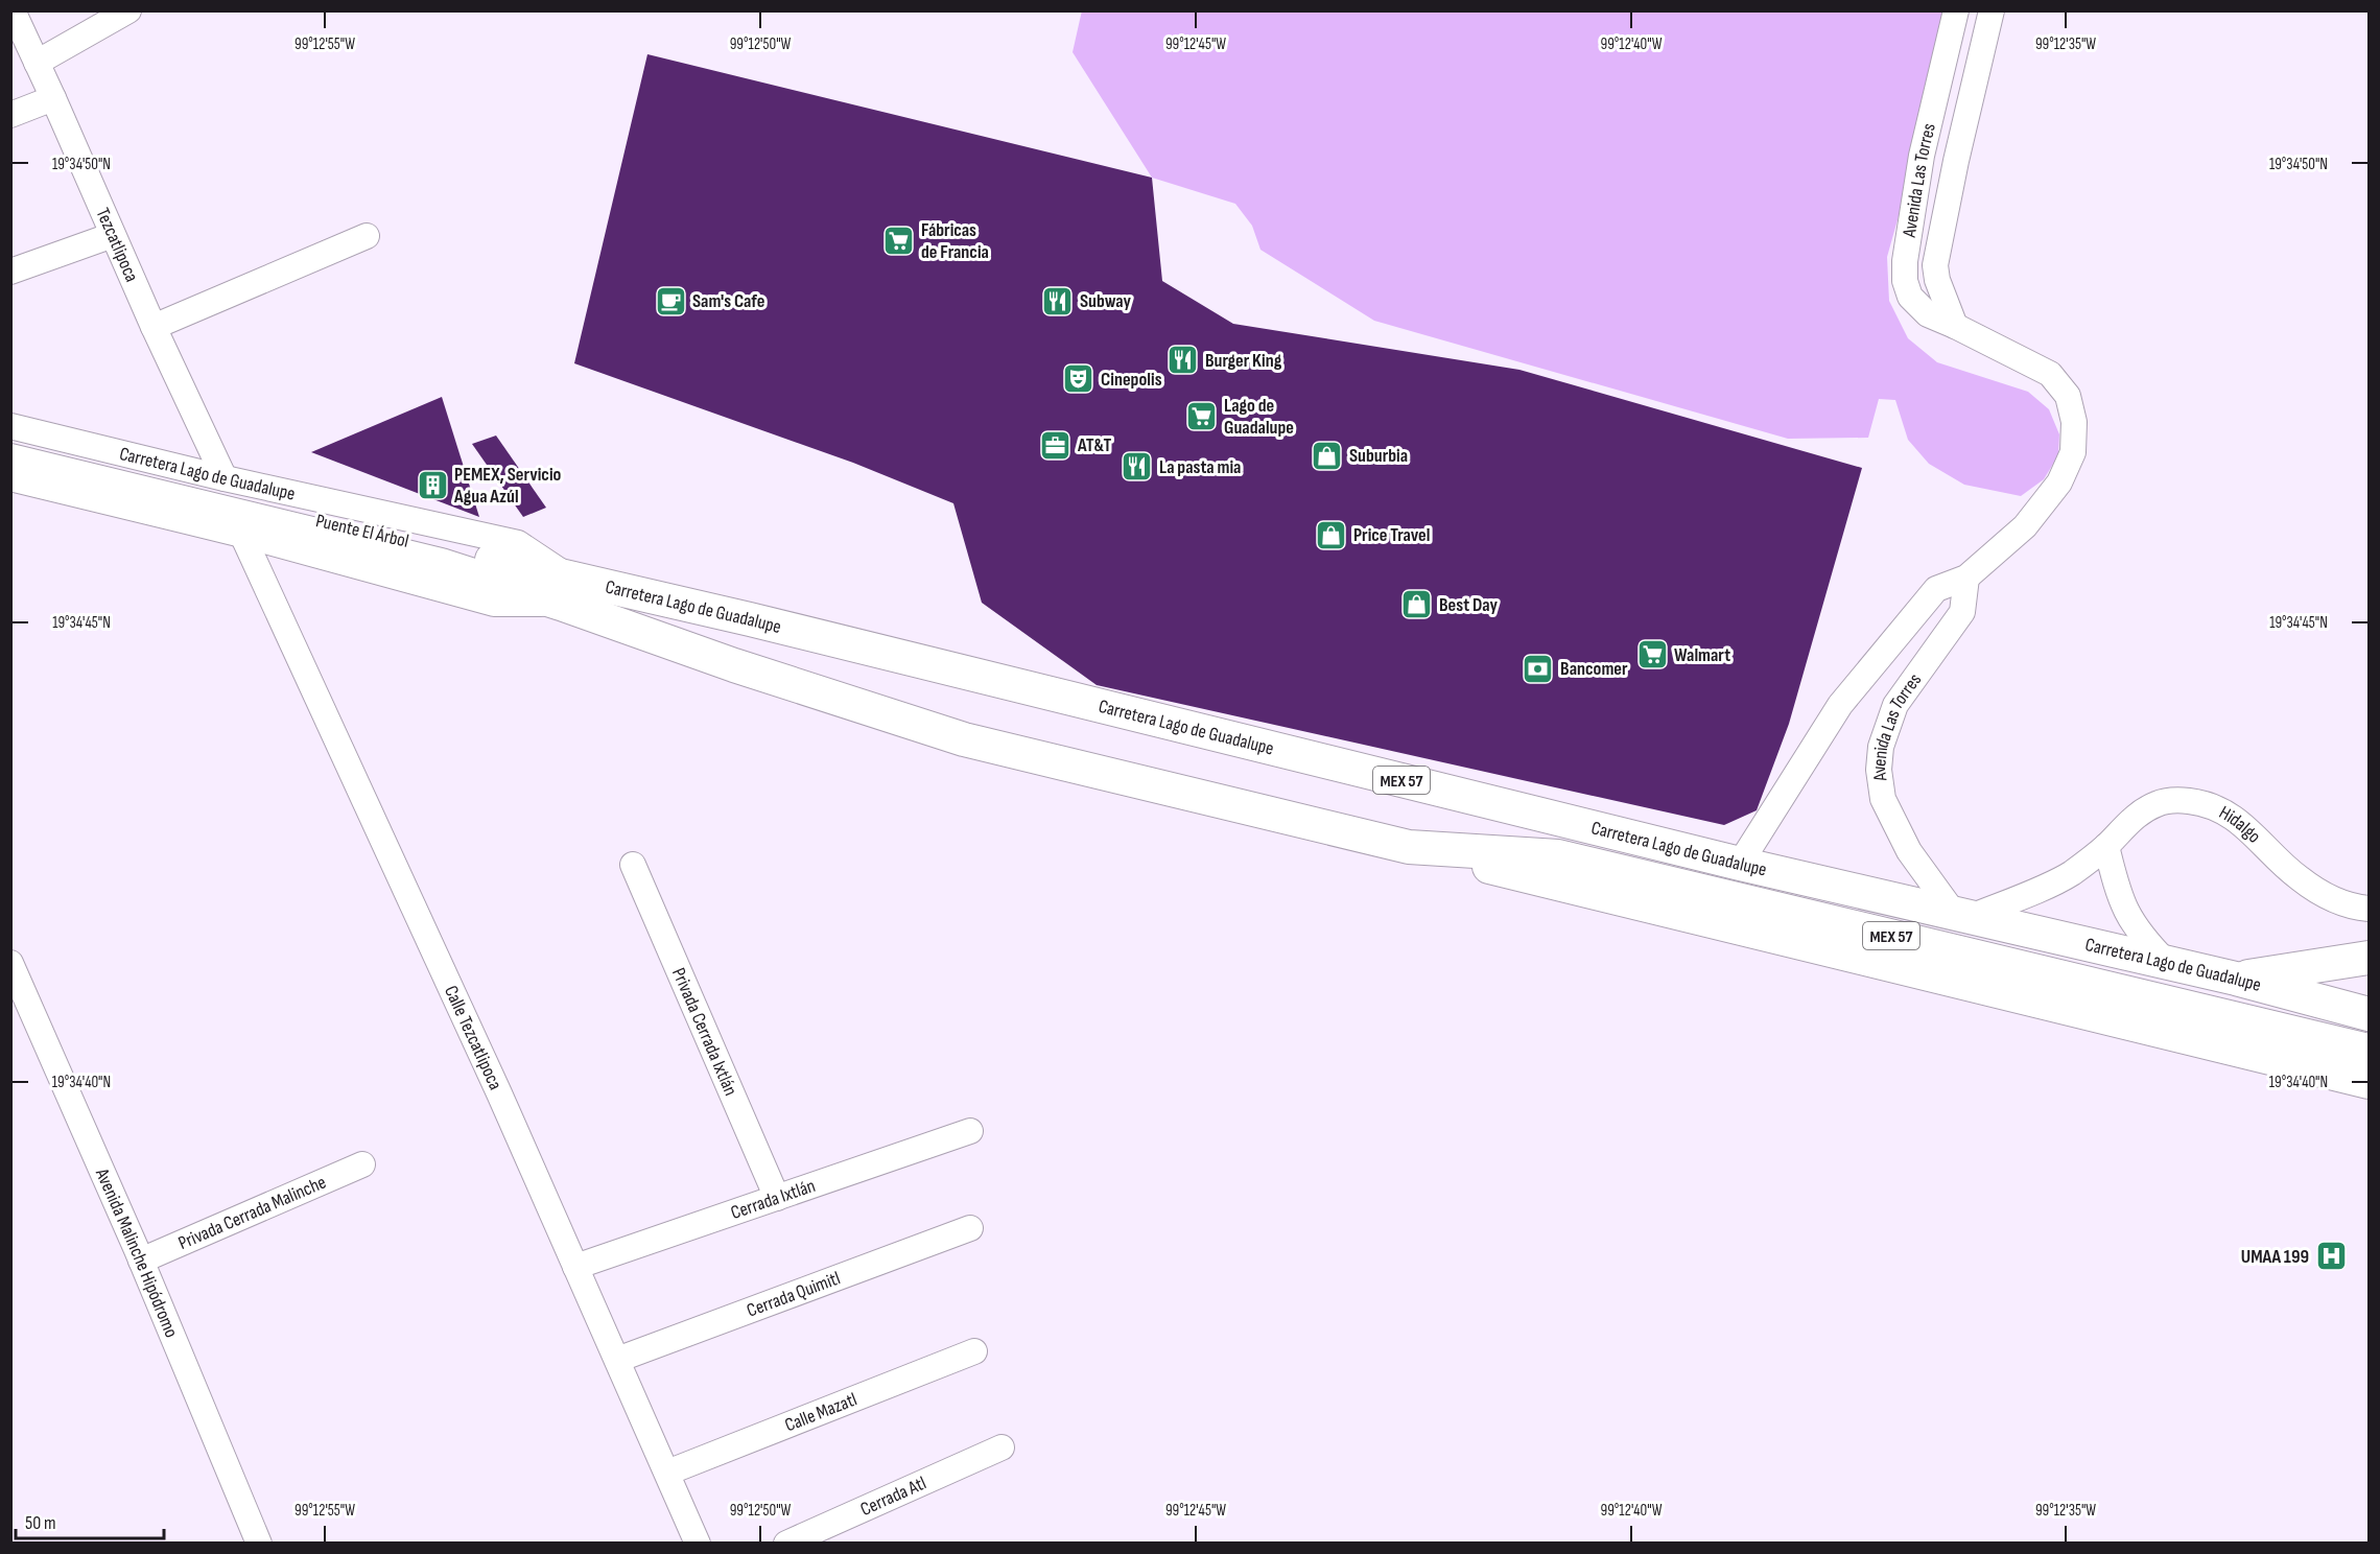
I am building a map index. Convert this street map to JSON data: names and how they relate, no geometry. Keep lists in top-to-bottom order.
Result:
{
  "streets": {
    "main road": ["Carretera Lago de Guadalupe", "Puente El Árbol", "MEX 57"],
    "street": [
      "Avenida Las Torres",
      "Tezcatlipoca",
      "Hidalgo",
      "Privada Cerrada Ixtlán",
      "Calle Tezcatlipoca",
      "Cerrada Ixtlán",
      "Privada Cerrada Malinche",
      "Avenida Malinche Hipódromo",
      "Cerrada Quimitl",
      "Calle Mazatl",
      "Cerrada Atl"
    ]
  },
  "crossings": [
    ["Avenida Las Torres", "Carretera Lago de Guadalupe"],
    ["Avenida Las Torres", "Hidalgo"],
    ["Tezcatlipoca", "Carretera Lago de Guadalupe"],
    ["Carretera Lago de Guadalupe", "Puente El Árbol"],
    ["Carretera Lago de Guadalupe", "Hidalgo"],
    ["Carretera Lago de Guadalupe", "Calle Tezcatlipoca"],
    ["Privada Cerrada Ixtlán", "Cerrada Ixtlán"],
    ["Calle Tezcatlipoca", "Cerrada Ixtlán"],
    ["Calle Tezcatlipoca", "Cerrada Quimitl"],
    ["Calle Tezcatlipoca", "Calle Mazatl"],
    ["Privada Cerrada Malinche", "Avenida Malinche Hipódromo"]
  ],
  "places": {
    "supermarket": ["Fábricas de Francia", "Lago de Guadalupe", "Walmart"],
    "cafe": ["Sam's Cafe"],
    "restaurant": ["Subway", "Burger King", "La pasta mia"],
    "theatre": ["Cinepolis"],
    "office": ["AT&T"],
    "shop": ["Suburbia", "Price Travel", "Best Day"],
    "building": ["PEMEX, Servicio Agua Azúl"],
    "bank": ["Bancomer"],
    "hospital": ["UMAA 199"]
  },
  "scale_bar": "50 m",
  "coordinates": [
    "99°12'55\"W",
    "99°12'50\"W",
    "99°12'45\"W",
    "99°12'40\"W",
    "99°12'35\"W",
    "19°34'50\"N",
    "19°34'45\"N",
    "19°34'40\"N"
  ]
}
